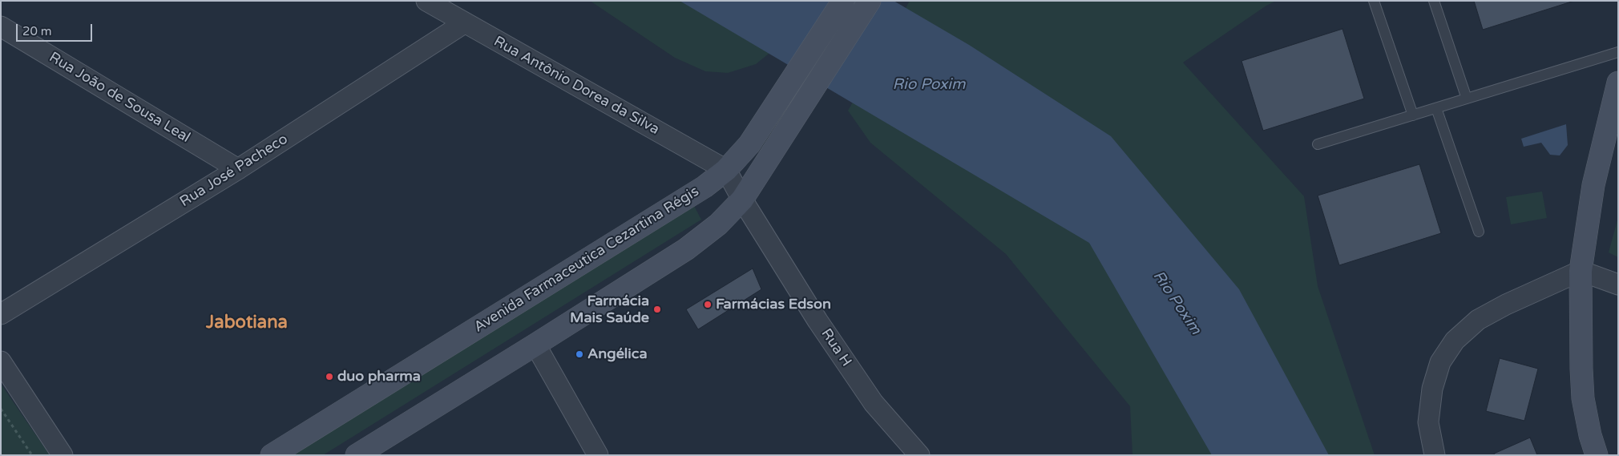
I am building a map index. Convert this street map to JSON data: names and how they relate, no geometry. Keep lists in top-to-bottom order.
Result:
{
  "streets": {
    "street": [
      "Rua Antônio Dorea da Silva",
      "Rua João de Sousa Leal",
      "Rua José Pacheco",
      "Avenida Farmaceutica Cezartina Régis",
      "Rua H"
    ]
  },
  "crossings": [
    ["Rua Antônio Dorea da Silva", "Rua José Pacheco"],
    ["Rua Antônio Dorea da Silva", "Avenida Farmaceutica Cezartina Régis"],
    ["Rua Antônio Dorea da Silva", "Rua H"],
    ["Rua João de Sousa Leal", "Rua José Pacheco"],
    ["Avenida Farmaceutica Cezartina Régis", "Rua H"]
  ],
  "districts": ["Jabotiana"],
  "water": ["Rio Poxim"],
  "places": [
    "Farmácias Edson",
    "Farmácia Mais Saúde",
    "Angélica",
    "duo pharma"
  ],
  "scale_bar": "20 m"
}
